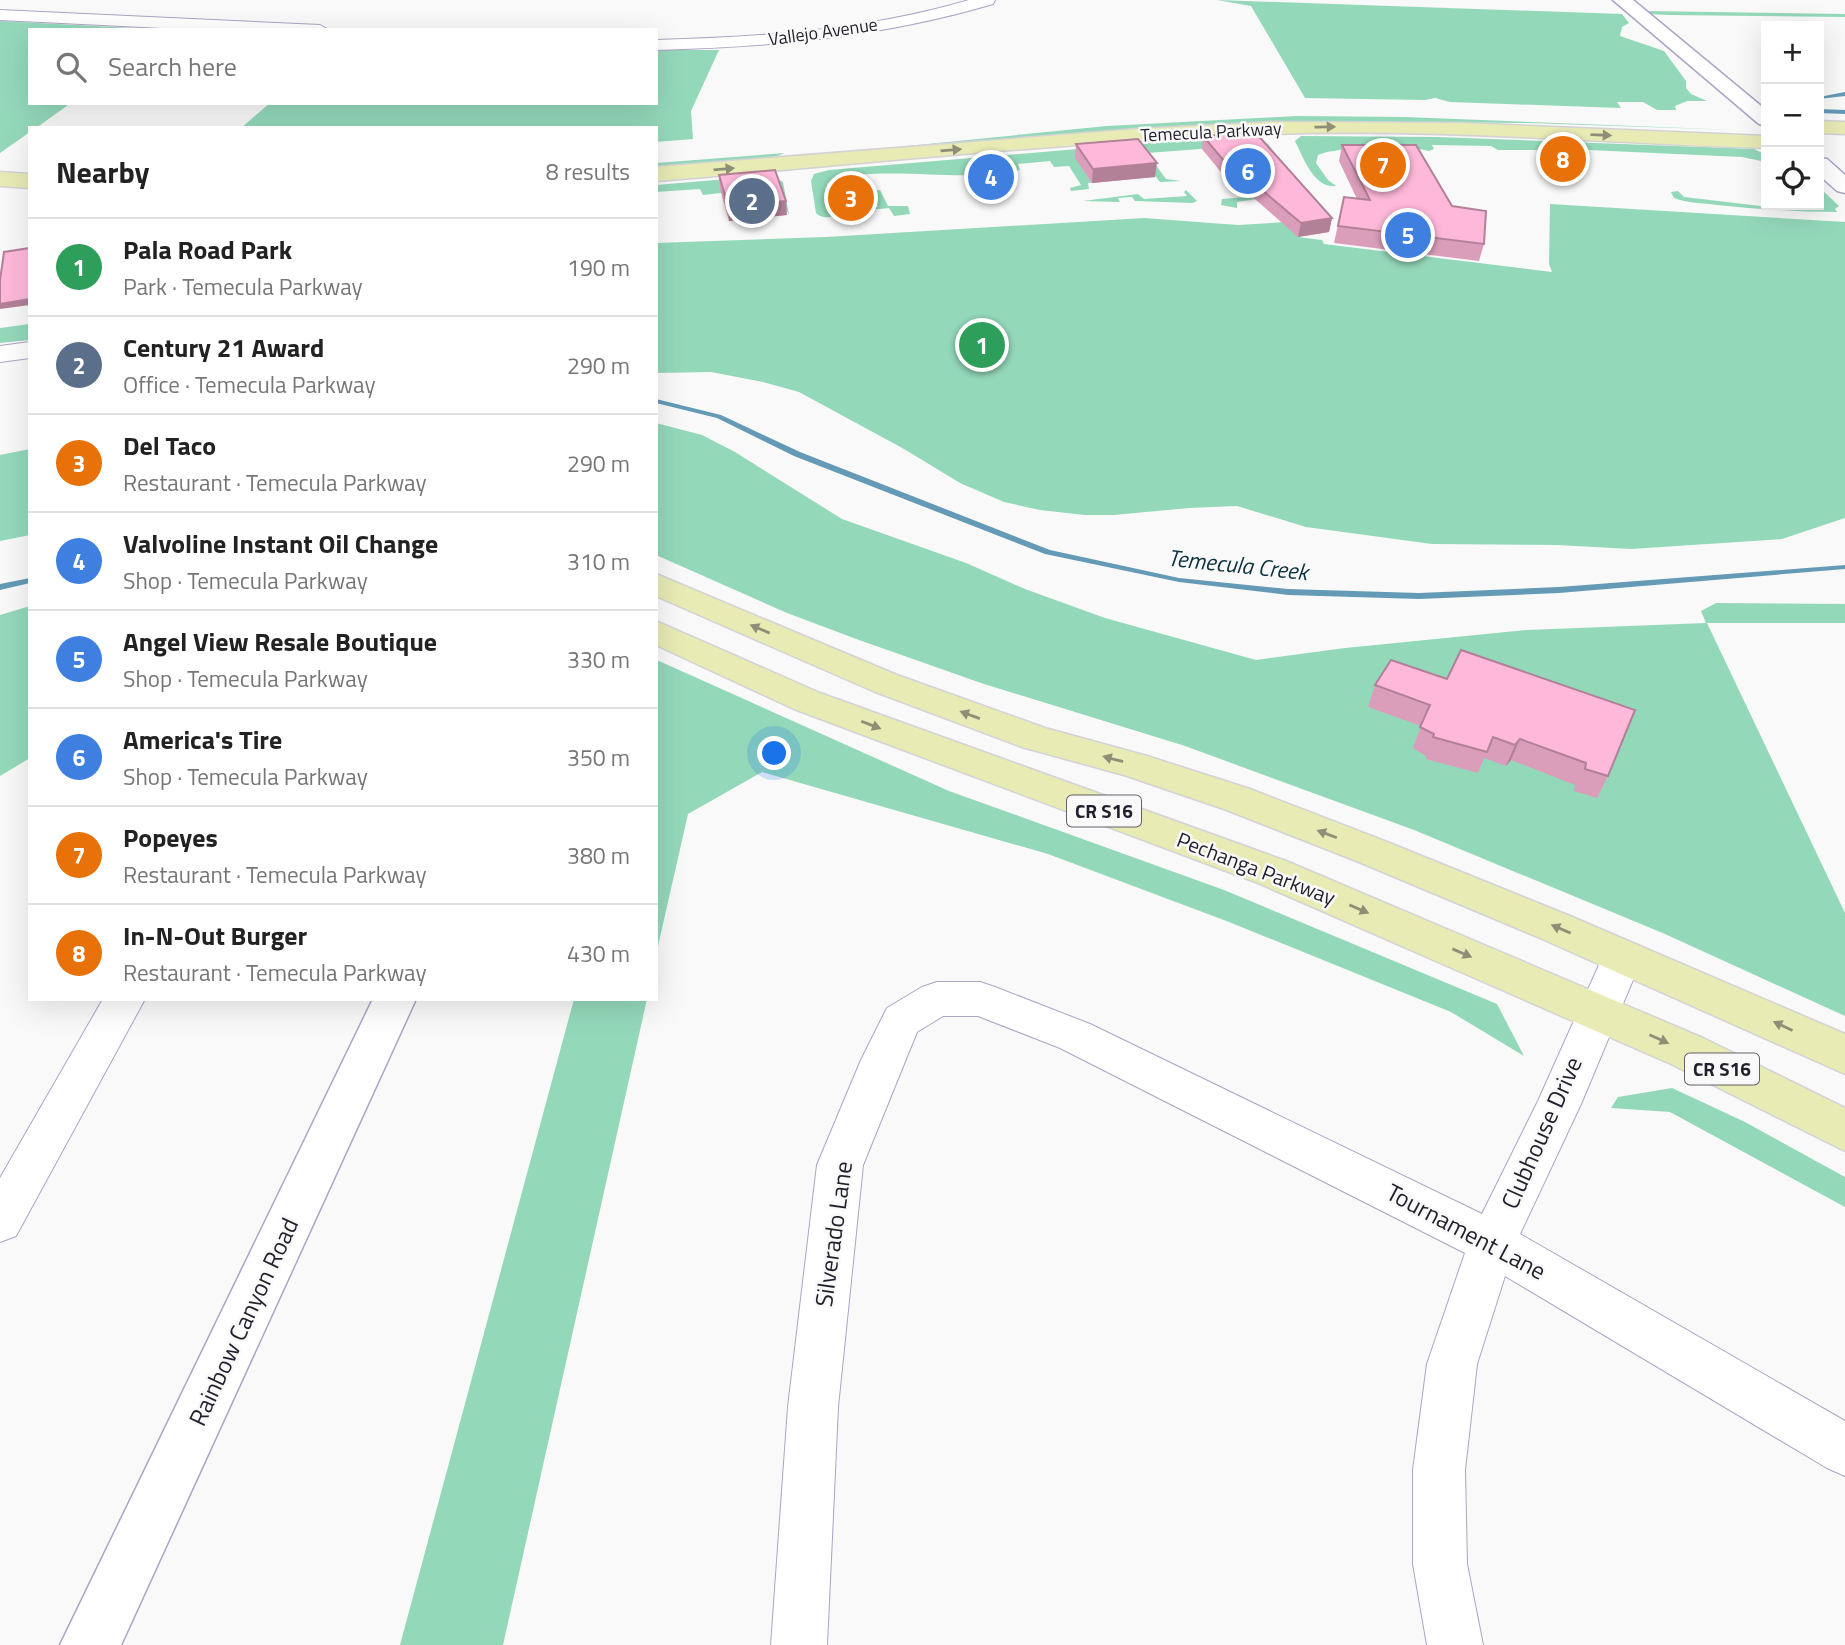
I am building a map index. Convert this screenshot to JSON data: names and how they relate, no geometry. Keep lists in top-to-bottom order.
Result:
{
  "streets": {
    "main road": ["Temecula Parkway", "CR S16", "Pechanga Parkway"],
    "street": [
      "Vallejo Avenue",
      "Clubhouse Drive",
      "Tournament Lane",
      "Silverado Lane",
      "Rainbow Canyon Road"
    ]
  },
  "crossings": [
    ["CR S16", "Clubhouse Drive"],
    ["Pechanga Parkway", "Clubhouse Drive"],
    ["Clubhouse Drive", "Tournament Lane"],
    ["Tournament Lane", "Silverado Lane"]
  ],
  "water": ["Temecula Creek"],
  "page": {
    "map_buttons": ["+", "−"],
    "search": "Search here",
    "heading": ["Nearby", "8 results"],
    "pins": [
      "8",
      "7",
      "6",
      "4",
      "3",
      "2",
      "5",
      "1"
    ],
    "list": [
      {
        "mark": "1",
        "name": "Pala Road Park",
        "note": "Park · Temecula Parkway",
        "value": "190 m"
      },
      {
        "mark": "2",
        "name": "Century 21 Award",
        "note": "Office · Temecula Parkway",
        "value": "290 m"
      },
      {
        "mark": "3",
        "name": "Del Taco",
        "note": "Restaurant · Temecula Parkway",
        "value": "290 m"
      },
      {
        "mark": "4",
        "name": "Valvoline Instant Oil Change",
        "note": "Shop · Temecula Parkway",
        "value": "310 m"
      },
      {
        "mark": "5",
        "name": "Angel View Resale Boutique",
        "note": "Shop · Temecula Parkway",
        "value": "330 m"
      },
      {
        "mark": "6",
        "name": "America's Tire",
        "note": "Shop · Temecula Parkway",
        "value": "350 m"
      },
      {
        "mark": "7",
        "name": "Popeyes",
        "note": "Restaurant · Temecula Parkway",
        "value": "380 m"
      },
      {
        "mark": "8",
        "name": "In-N-Out Burger",
        "note": "Restaurant · Temecula Parkway",
        "value": "430 m"
      }
    ]
  }
}
